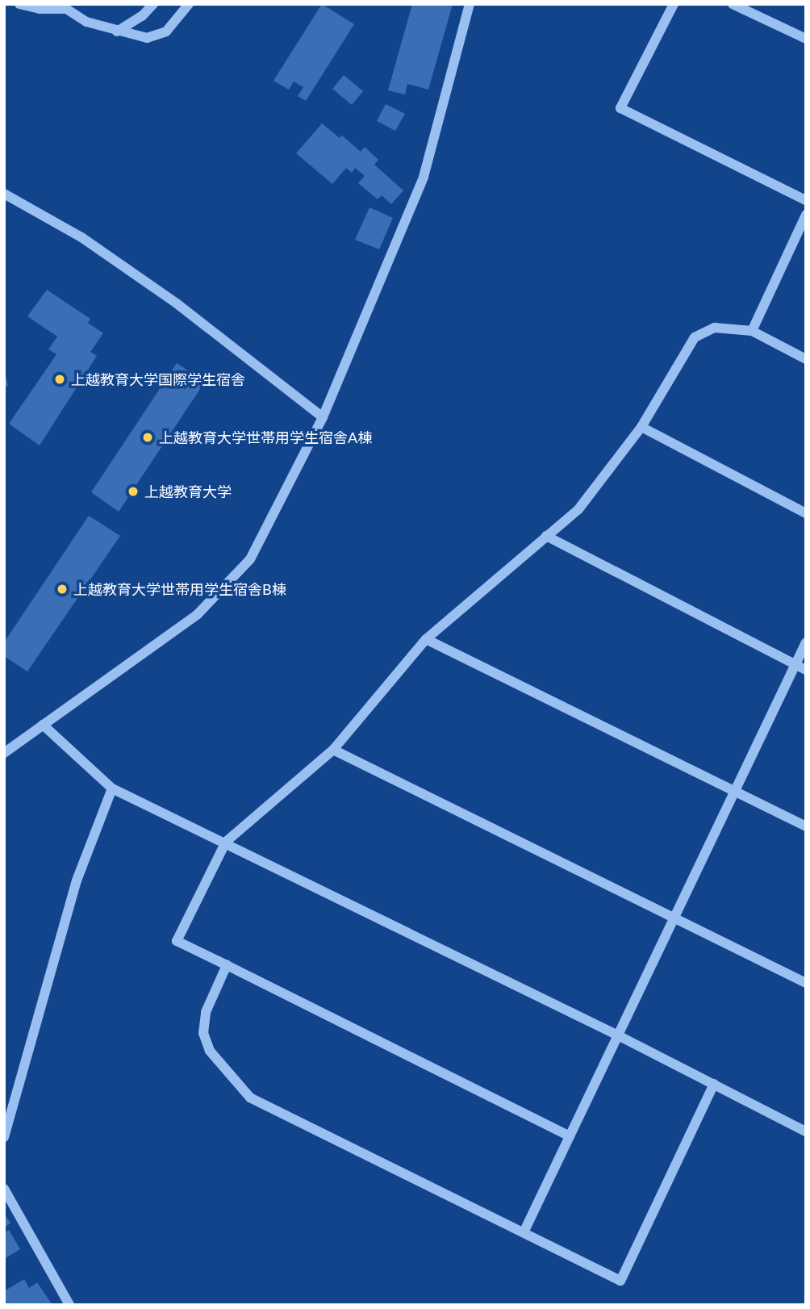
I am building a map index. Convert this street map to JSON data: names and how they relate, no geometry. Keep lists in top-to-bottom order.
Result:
{
  "places": [
    "上越教育大学国際学生宿舎",
    "上越教育大学世帯用学生宿舎A棟",
    "上越教育大学",
    "上越教育大学世帯用学生宿舎B棟"
  ]
}
